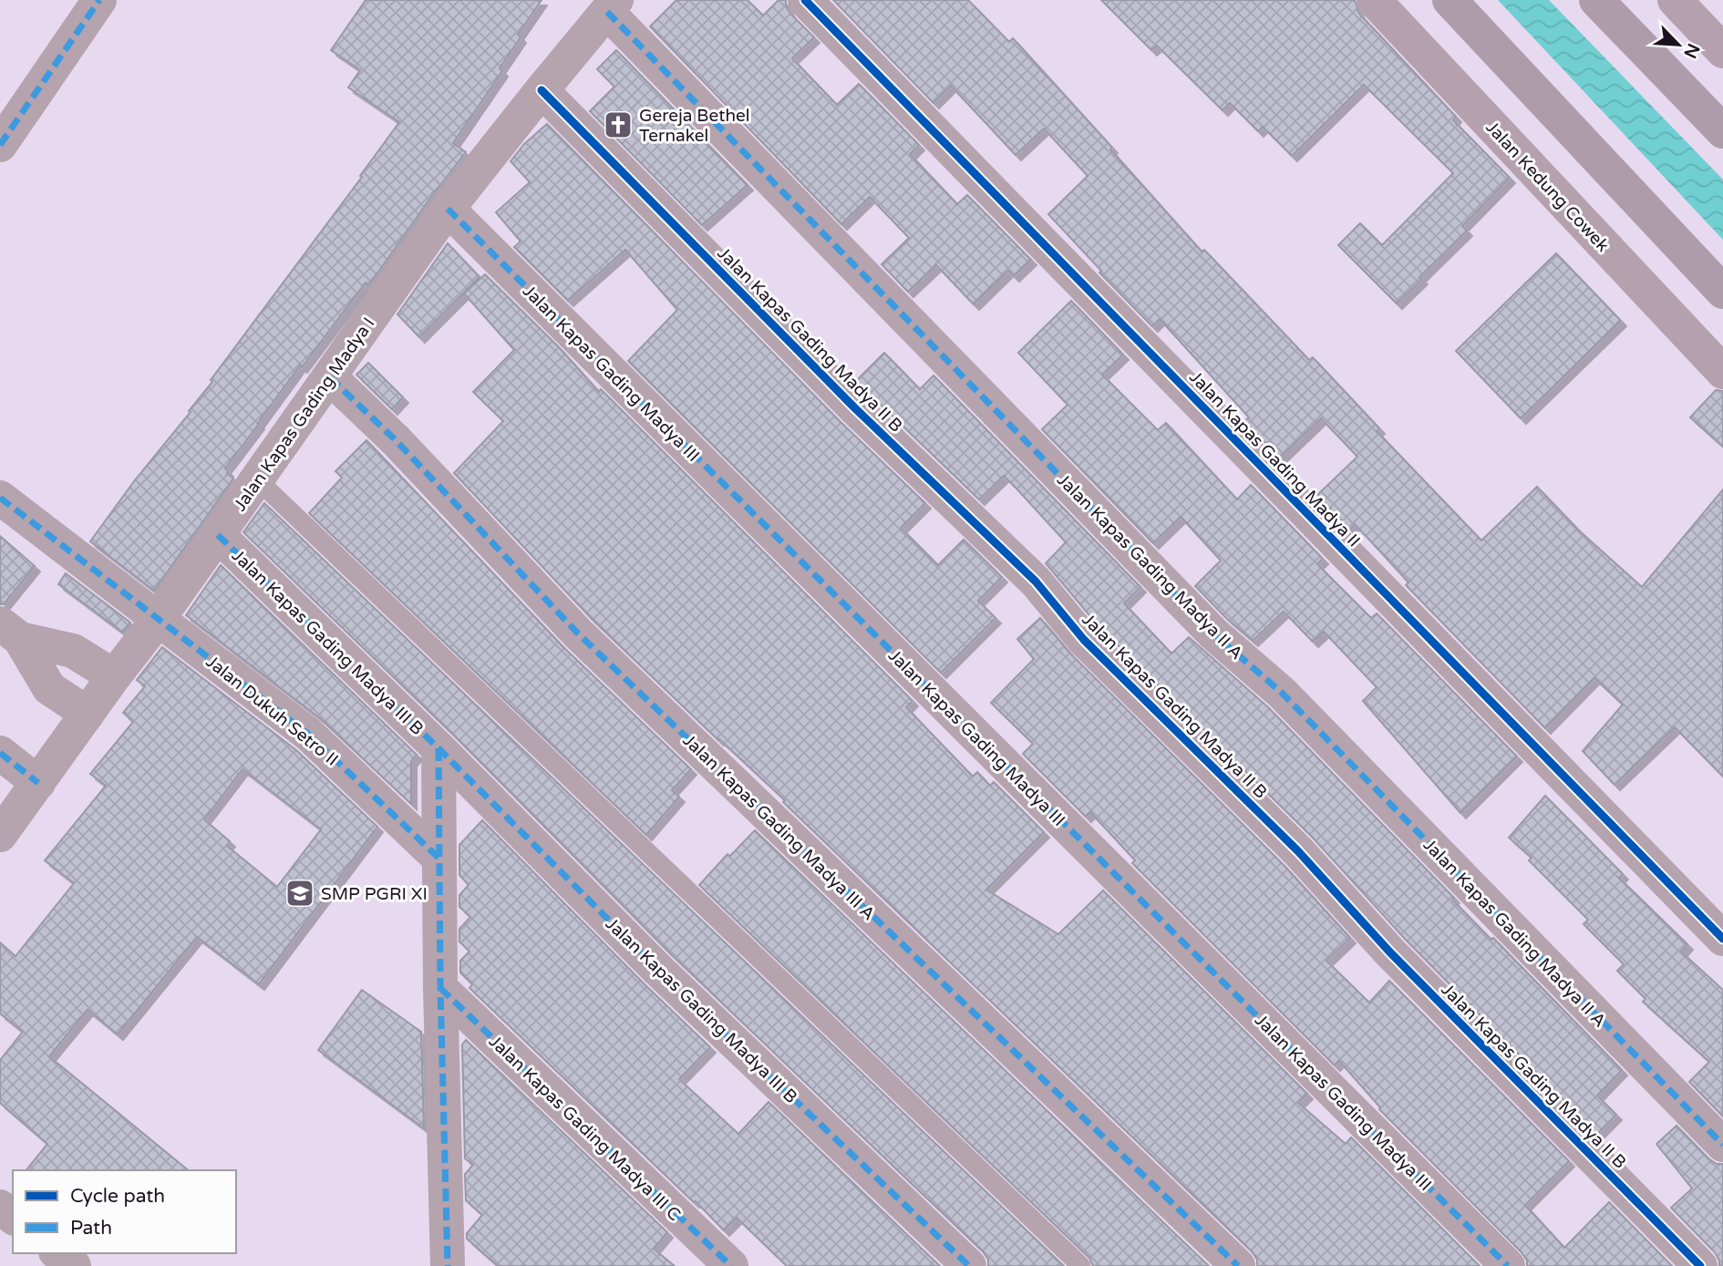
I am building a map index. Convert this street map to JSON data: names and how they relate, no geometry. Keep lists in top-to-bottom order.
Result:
{
  "streets": {
    "main road": ["Jalan Kedung Cowek"],
    "street": [
      "Jalan Kapas Gading Madya II B",
      "Jalan Kapas Gading Madya III",
      "Jalan Kapas Gading Madya I",
      "Jalan Kapas Gading Madya II",
      "Jalan Kapas Gading Madya II A",
      "Jalan Kapas Gading Madya III B",
      "Jalan Dukuh Setro II",
      "Jalan Kapas Gading Madya III A",
      "Jalan Kapas Gading Madya III C"
    ]
  },
  "crossings": [
    ["Jalan Kapas Gading Madya II B", "Jalan Kapas Gading Madya I"],
    ["Jalan Kapas Gading Madya III", "Jalan Kapas Gading Madya I"],
    ["Jalan Kapas Gading Madya I", "Jalan Kapas Gading Madya II A"],
    ["Jalan Kapas Gading Madya I", "Jalan Kapas Gading Madya III B"],
    ["Jalan Kapas Gading Madya I", "Jalan Dukuh Setro II"],
    ["Jalan Kapas Gading Madya I", "Jalan Kapas Gading Madya III A"],
    ["Jalan Kapas Gading Madya III B", "Jalan Dukuh Setro II"],
    ["Jalan Kapas Gading Madya III B", "Jalan Kapas Gading Madya III C"]
  ],
  "places": {
    "church": ["Gereja Bethel Ternakel"],
    "school or university": ["SMP PGRI XI"]
  },
  "legend": ["Cycle path", "Path"],
  "north": "bottom right"
}
